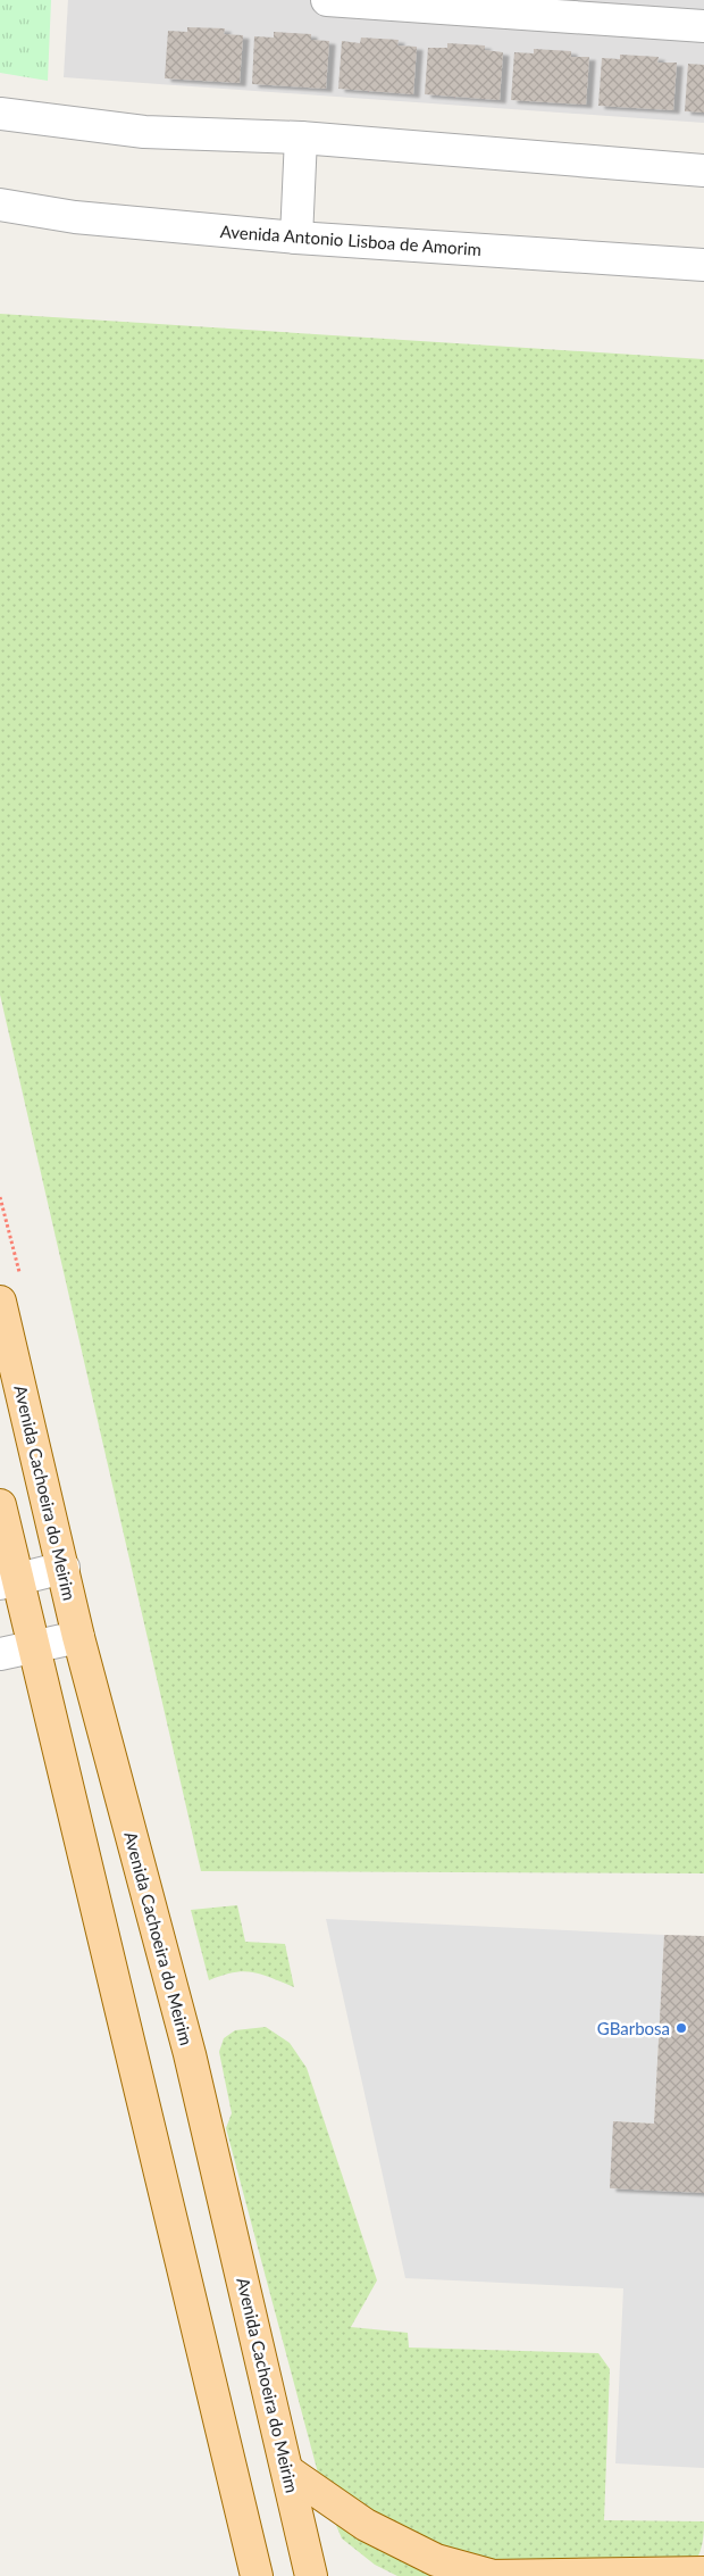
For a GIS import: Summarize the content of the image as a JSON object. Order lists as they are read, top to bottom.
{
  "streets": {
    "main road": ["Avenida Cachoeira do Meirim"],
    "street": ["Avenida Antonio Lisboa de Amorim"]
  },
  "places": ["GBarbosa"]
}
